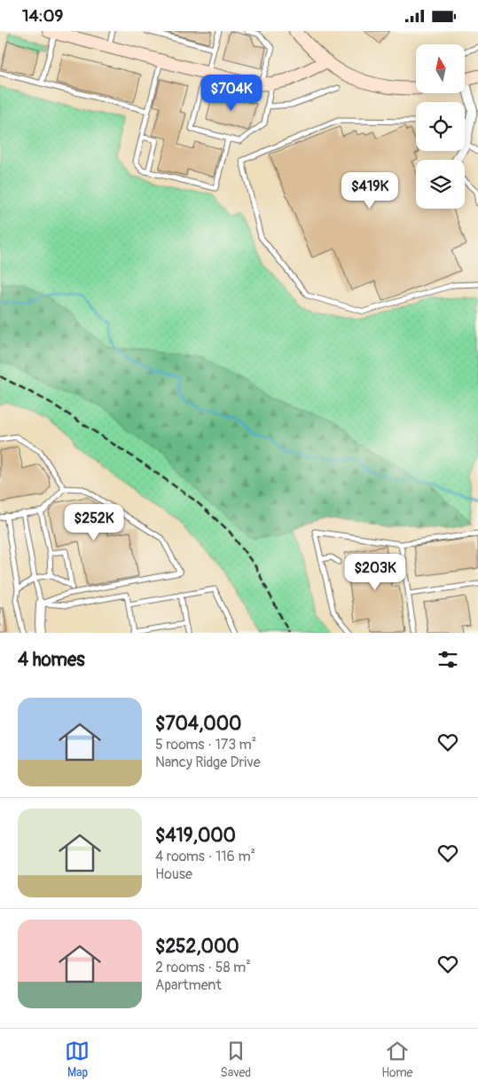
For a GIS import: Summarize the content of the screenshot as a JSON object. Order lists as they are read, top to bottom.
{
  "north": "top",
  "page": {
    "status": "14:09",
    "price": [
      "$704K",
      "$419K",
      "$252K",
      "$203K"
    ],
    "heading": "4 homes",
    "list": [
      {
        "name": "$704,000",
        "note": "5 rooms · 173 m² · Nancy Ridge Drive"
      },
      {
        "name": "$419,000",
        "note": "4 rooms · 116 m² · House"
      },
      {
        "name": "$252,000",
        "note": "2 rooms · 58 m² · Apartment"
      }
    ],
    "tabs": ["Map", "Saved", "Home"]
  }
}
